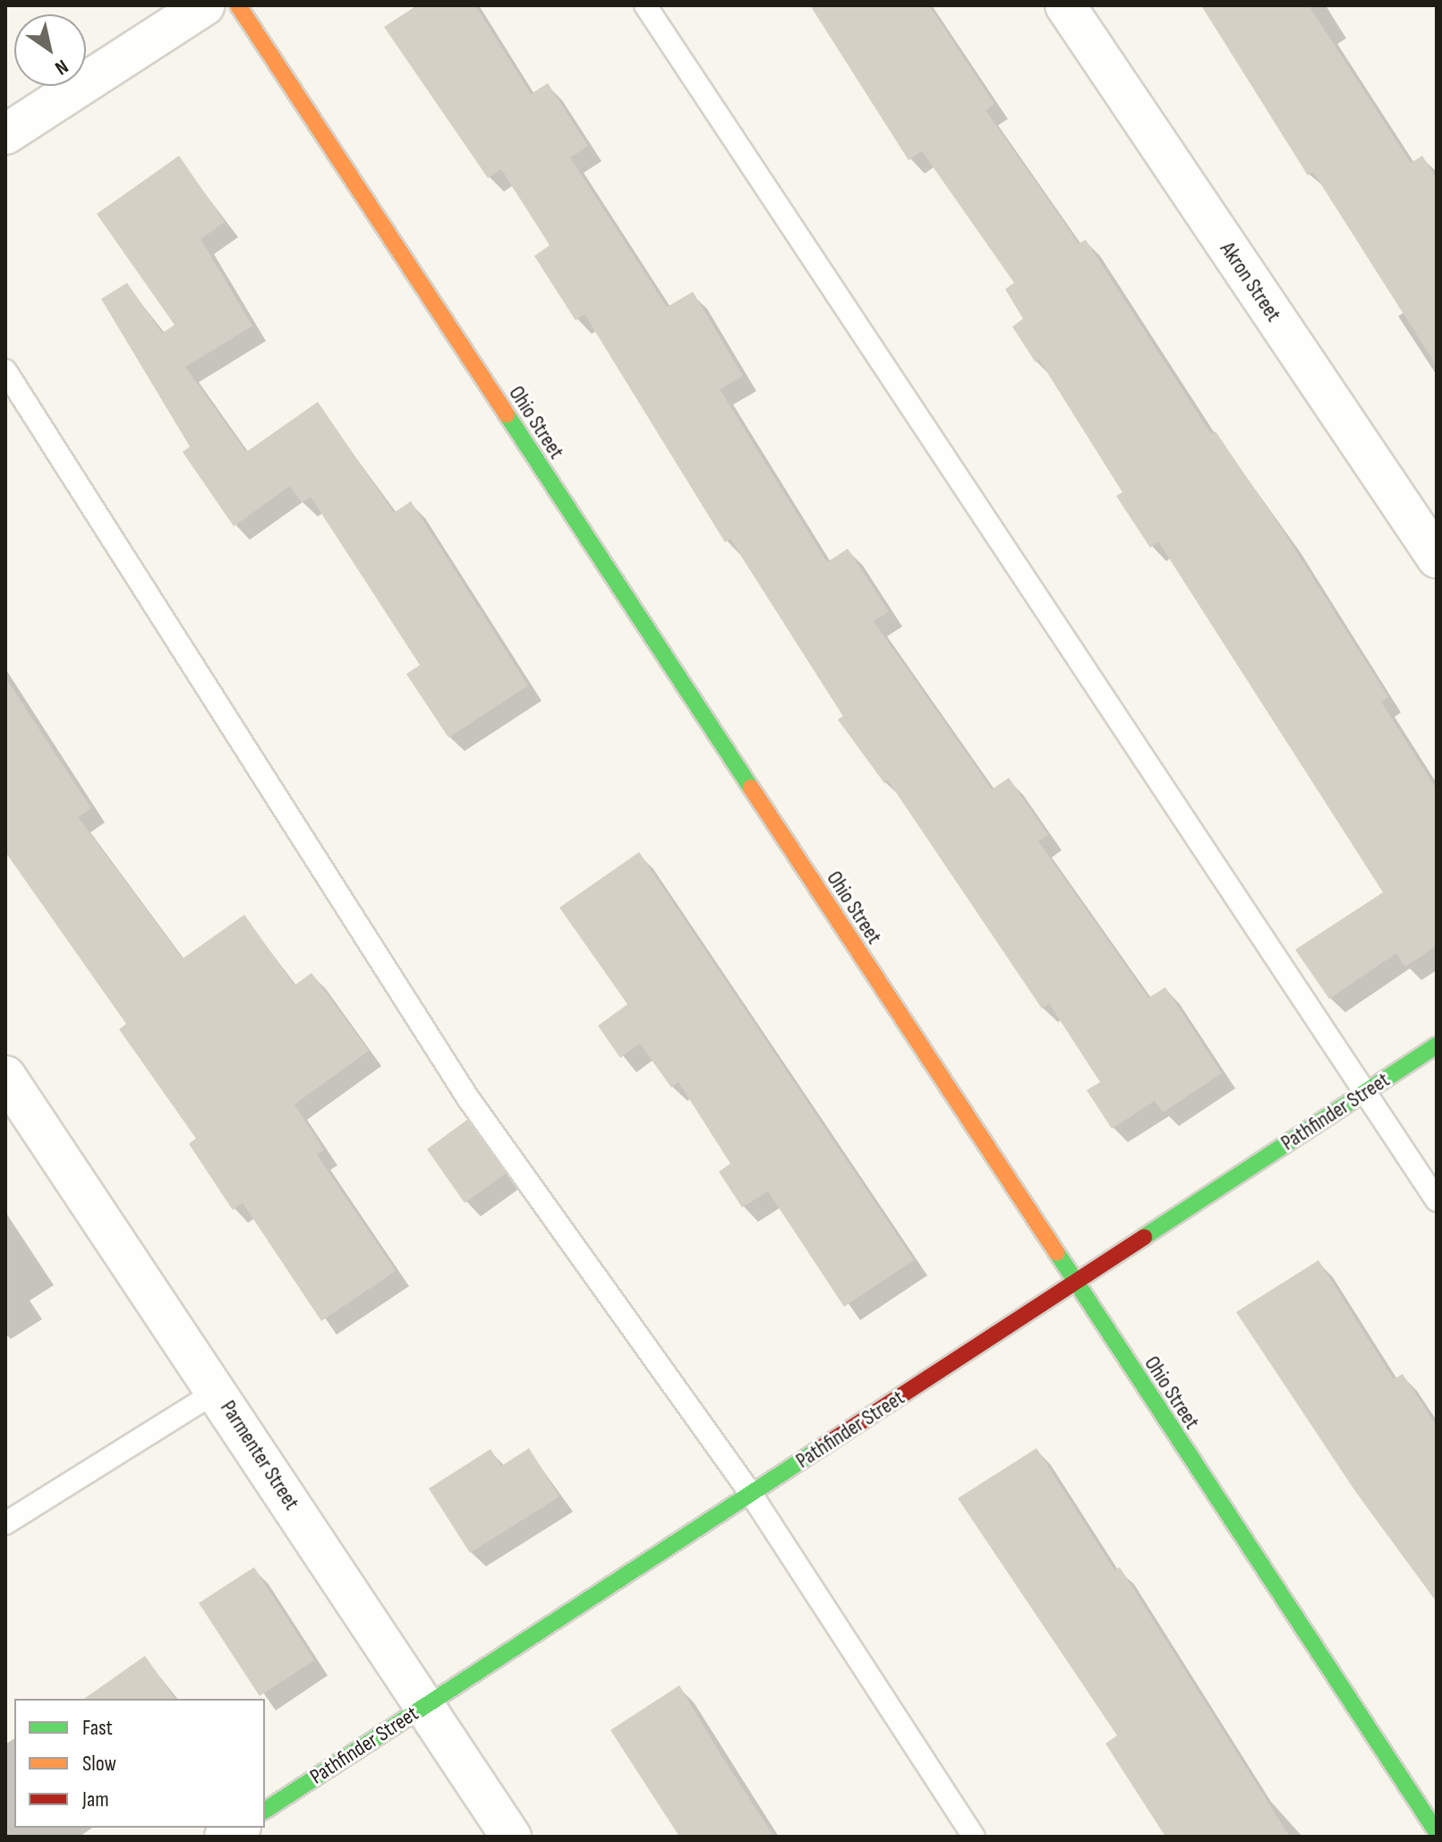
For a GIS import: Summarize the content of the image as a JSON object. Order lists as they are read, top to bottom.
{
  "streets": {
    "street": [
      "Akron Street",
      "Ohio Street",
      "Pathfinder Street",
      "Parmenter Street"
    ]
  },
  "crossings": [
    ["Ohio Street", "Pathfinder Street"],
    ["Pathfinder Street", "Parmenter Street"]
  ],
  "legend": ["Fast", "Slow", "Jam"],
  "north": "bottom right"
}
